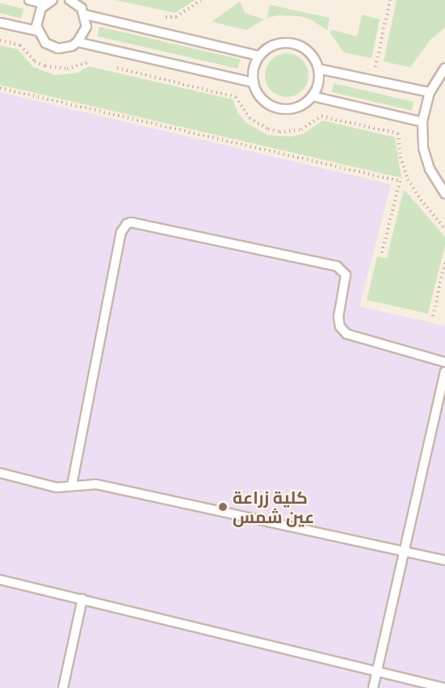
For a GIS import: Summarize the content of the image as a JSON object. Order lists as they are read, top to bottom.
{
  "places": ["كلية زراعة عين شمس"]
}
